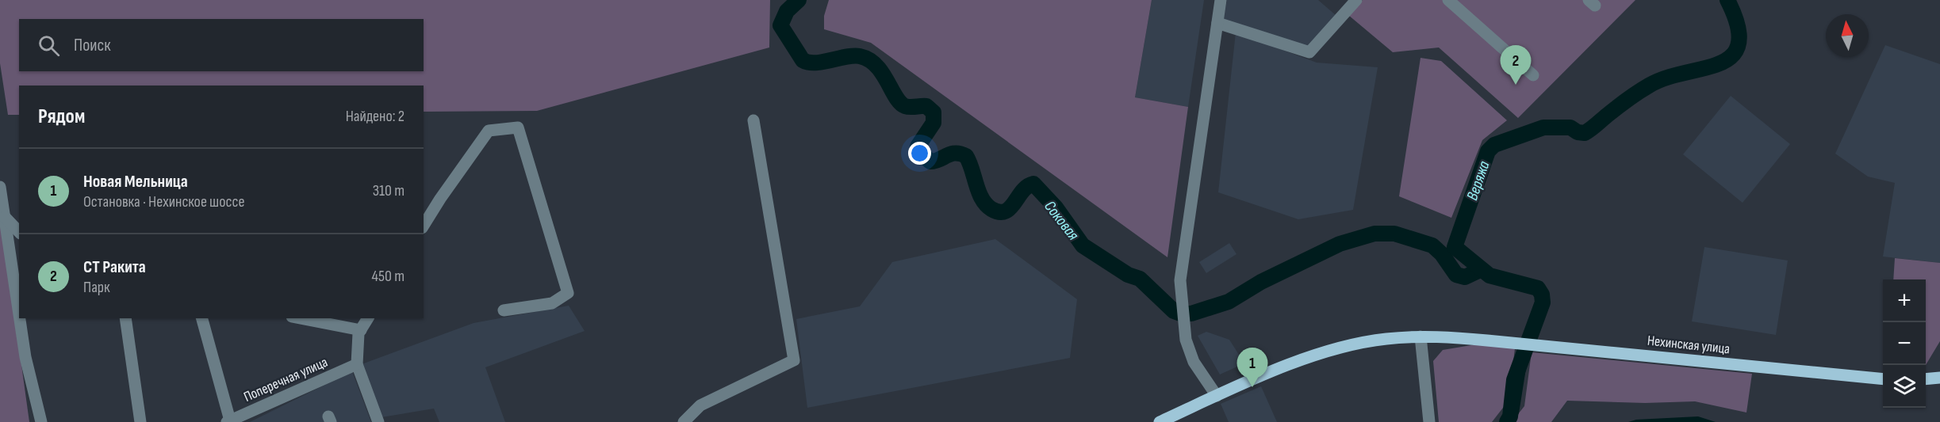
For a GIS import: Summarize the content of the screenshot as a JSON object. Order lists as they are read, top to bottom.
{
  "streets": {
    "main road": ["Нехинская улица"],
    "street": ["Поперечная улица"]
  },
  "water": ["Веряжа", "Соковая"],
  "north": "top",
  "page": {
    "search": "Поиск",
    "pins": ["2", "1"],
    "heading": ["Рядом", "Найдено: 2"],
    "list": [
      {
        "mark": "1",
        "name": "Новая Мельница",
        "note": "Остановка · Нехинское шоссе",
        "value": "310 m"
      },
      {
        "mark": "2",
        "name": "СТ Ракита",
        "note": "Парк",
        "value": "450 m"
      }
    ],
    "map_buttons": ["+", "−"]
  }
}
